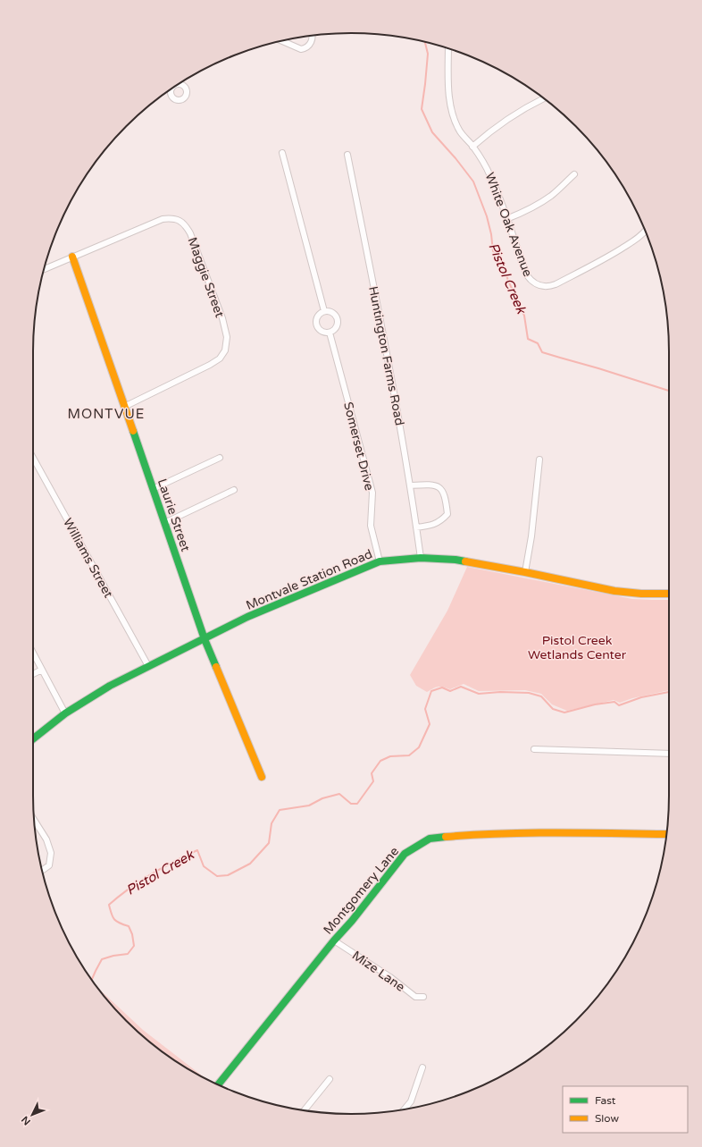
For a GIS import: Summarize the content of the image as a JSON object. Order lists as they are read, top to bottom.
{
  "streets": {
    "street": [
      "White Oak Avenue",
      "Maggie Street",
      "Huntington Farms Road",
      "Somerset Drive",
      "Laurie Street",
      "Williams Street",
      "Montvale Station Road",
      "Montgomery Lane",
      "Mize Lane"
    ]
  },
  "crossings": [
    ["Maggie Street", "Laurie Street"],
    ["Huntington Farms Road", "Montvale Station Road"],
    ["Somerset Drive", "Montvale Station Road"],
    ["Laurie Street", "Montvale Station Road"],
    ["Williams Street", "Montvale Station Road"],
    ["Montgomery Lane", "Mize Lane"]
  ],
  "districts": ["MONTVUE"],
  "water": ["Pistol Creek"],
  "parks": ["Pistol Creek Wetlands Center"],
  "legend": ["Fast", "Slow"],
  "north": "bottom left"
}
